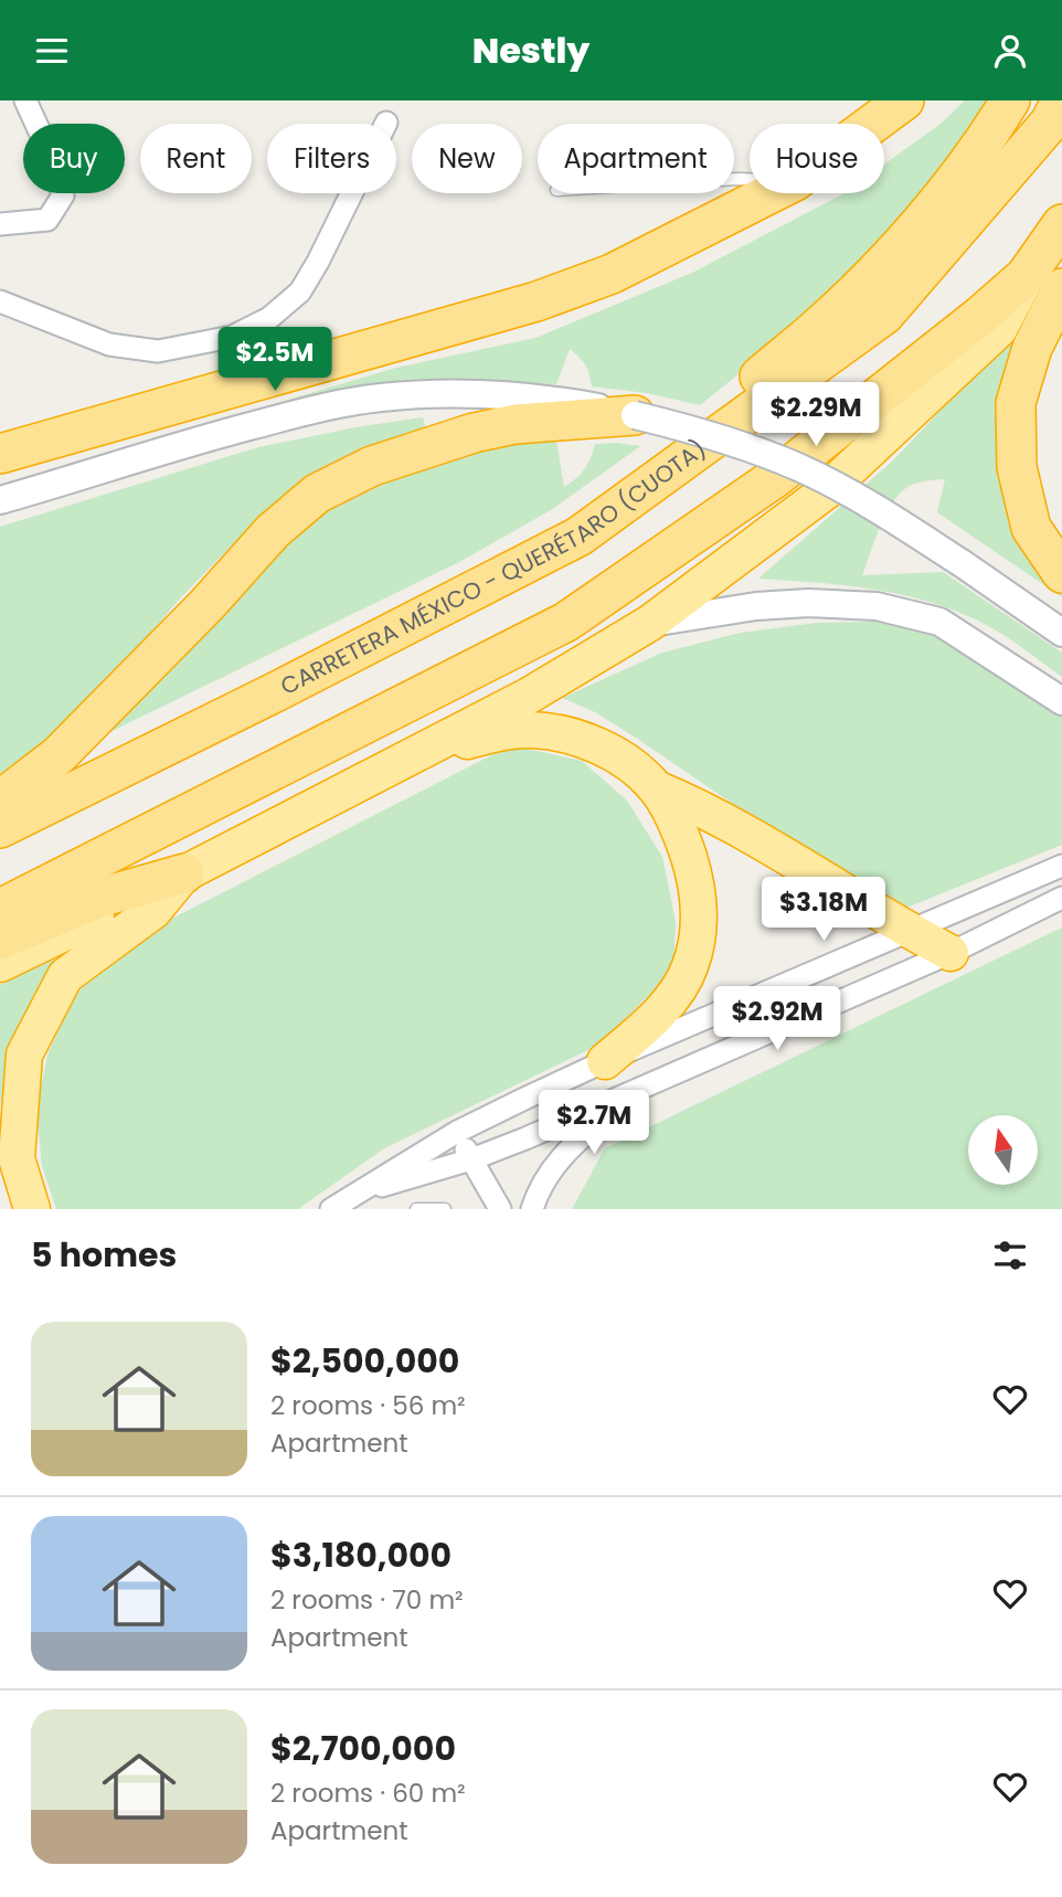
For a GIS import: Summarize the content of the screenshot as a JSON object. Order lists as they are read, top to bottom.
{
  "streets": {
    "highway": ["CARRETERA MÉXICO - QUERÉTARO (CUOTA)"]
  },
  "north": "top",
  "page": {
    "header": "Nestly",
    "chip": [
      "Buy",
      "Rent",
      "Filters",
      "New",
      "Apartment",
      "House"
    ],
    "price": [
      "$2.5M",
      "$2.29M",
      "$3.18M",
      "$2.92M",
      "$2.7M"
    ],
    "heading": "5 homes",
    "list": [
      {
        "name": "$2,500,000",
        "note": "2 rooms · 56 m² · Apartment"
      },
      {
        "name": "$3,180,000",
        "note": "2 rooms · 70 m² · Apartment"
      },
      {
        "name": "$2,700,000",
        "note": "2 rooms · 60 m² · Apartment"
      }
    ]
  }
}
